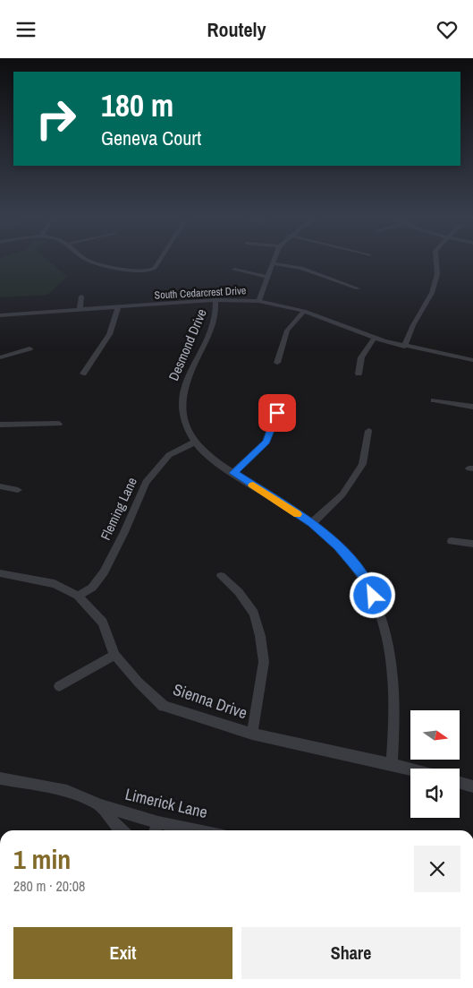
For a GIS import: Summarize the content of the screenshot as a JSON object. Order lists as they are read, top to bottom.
{
  "streets": {
    "street": [
      "South Cedarcrest Drive",
      "Desmond Drive",
      "Fleming Lane",
      "Sienna Drive",
      "Limerick Lane"
    ]
  },
  "crossings": [
    ["South Cedarcrest Drive", "Desmond Drive"],
    ["Desmond Drive", "Fleming Lane"],
    ["Desmond Drive", "Sienna Drive"],
    ["Fleming Lane", "Sienna Drive"]
  ],
  "north": "right",
  "page": {
    "header": "Routely",
    "turn": ["180 m", "Geneva Court"],
    "heading": ["1 min", "280 m · 20:08"],
    "buttons": ["Exit", "Share"]
  }
}
